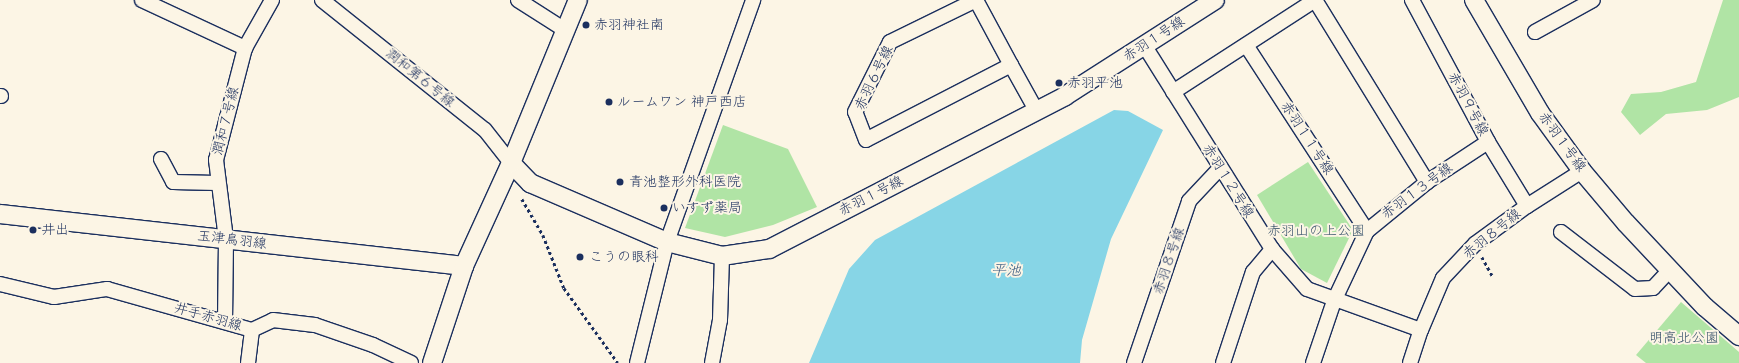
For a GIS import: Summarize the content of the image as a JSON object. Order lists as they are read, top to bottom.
{
  "streets": {
    "street": [
      "赤羽１号線",
      "潤和第６号線",
      "赤羽６号線",
      "赤羽９号線",
      "潤和７号線",
      "赤羽１１号線",
      "赤羽１２号線",
      "赤羽１３号線",
      "赤羽８号線",
      "玉津鳥羽線",
      "井手赤羽線"
    ]
  },
  "crossings": [
    ["赤羽１号線", "潤和第６号線"],
    ["赤羽１号線", "赤羽６号線"],
    ["赤羽１号線", "赤羽１２号線"],
    ["赤羽１号線", "赤羽８号線"],
    ["赤羽９号線", "赤羽１３号線"],
    ["赤羽９号線", "赤羽８号線"],
    ["潤和７号線", "玉津鳥羽線"],
    ["潤和７号線", "井手赤羽線"],
    ["赤羽１１号線", "赤羽１３号線"],
    ["赤羽１２号線", "赤羽１３号線"],
    ["赤羽１２号線", "赤羽８号線"]
  ],
  "water": ["平池"],
  "parks": ["赤羽山の上公園", "明高北公園"],
  "places": [
    "赤羽神社南",
    "赤羽平池",
    "ルームワン 神戸西店",
    "青池整形外科医院",
    "いすず薬局",
    "井出",
    "こうの眼科"
  ]
}
